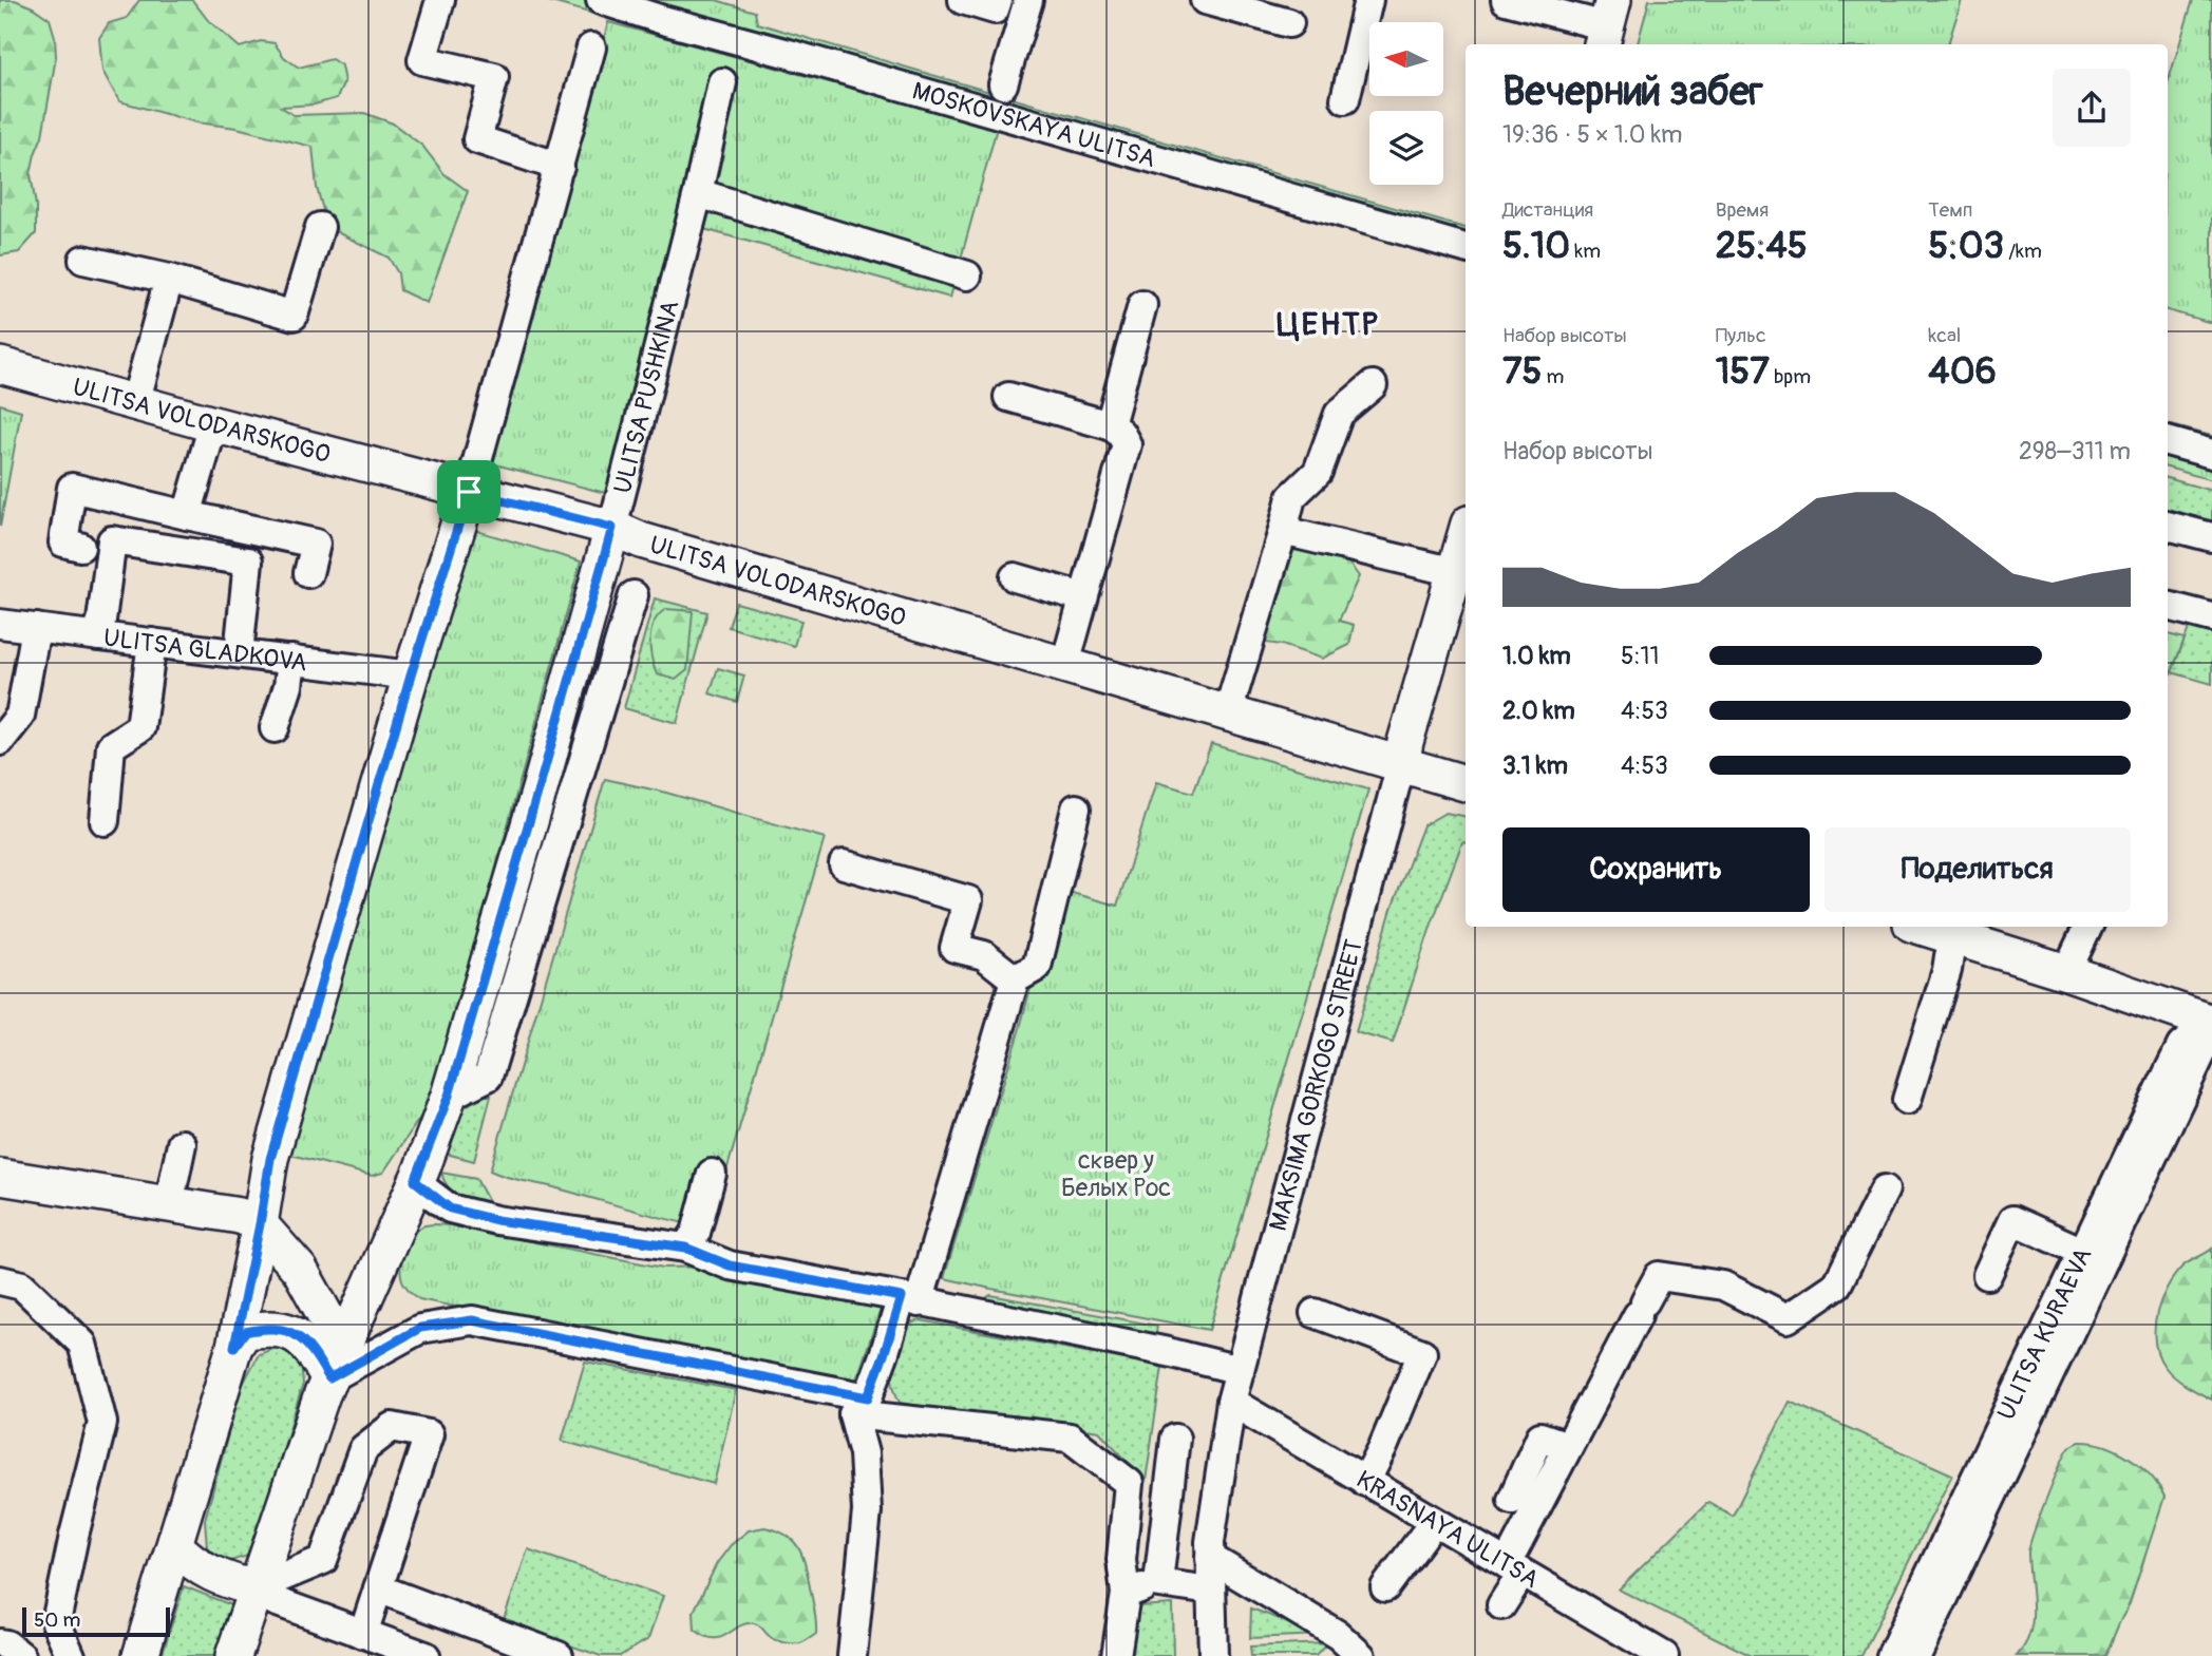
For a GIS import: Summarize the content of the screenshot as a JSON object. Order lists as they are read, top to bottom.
{
  "streets": {
    "main road": ["ULITSA PUSHKINA", "ULITSA VOLODARSKOGO", "MAKSIMA GORKOGO STREET"],
    "street": [
      "MOSKOVSKAYA ULITSA",
      "ULITSA GLADKOVA",
      "ULITSA KURAEVA",
      "KRASNAYA ULITSA"
    ]
  },
  "crossings": [
    ["ULITSA PUSHKINA", "ULITSA VOLODARSKOGO"],
    ["ULITSA VOLODARSKOGO", "MAKSIMA GORKOGO STREET"],
    ["MAKSIMA GORKOGO STREET", "KRASNAYA ULITSA"]
  ],
  "districts": ["ЦЕНТР"],
  "parks": ["сквер у Белых Рос"],
  "scale_bar": "50 m",
  "north": "left",
  "page": {
    "heading": ["Вечерний забег", "19:36 · 5 × 1.0 km"],
    "stats": [
      ["Дистанция", "5.10 km"],
      ["Время", "25:45"],
      ["Темп", "5:03 /km"],
      ["Набор высоты", "75 m"],
      ["Пульс", "157 bpm"],
      ["kcal", "406"]
    ],
    "chart": ["Набор высоты", "298–311 m"],
    "list": [
      {
        "name": "1.0 km",
        "note": "5:11"
      },
      {
        "name": "2.0 km",
        "note": "4:53"
      },
      {
        "name": "3.1 km",
        "note": "4:53"
      }
    ],
    "buttons": ["Сохранить", "Поделиться"],
    "scale": "50 m"
  }
}
